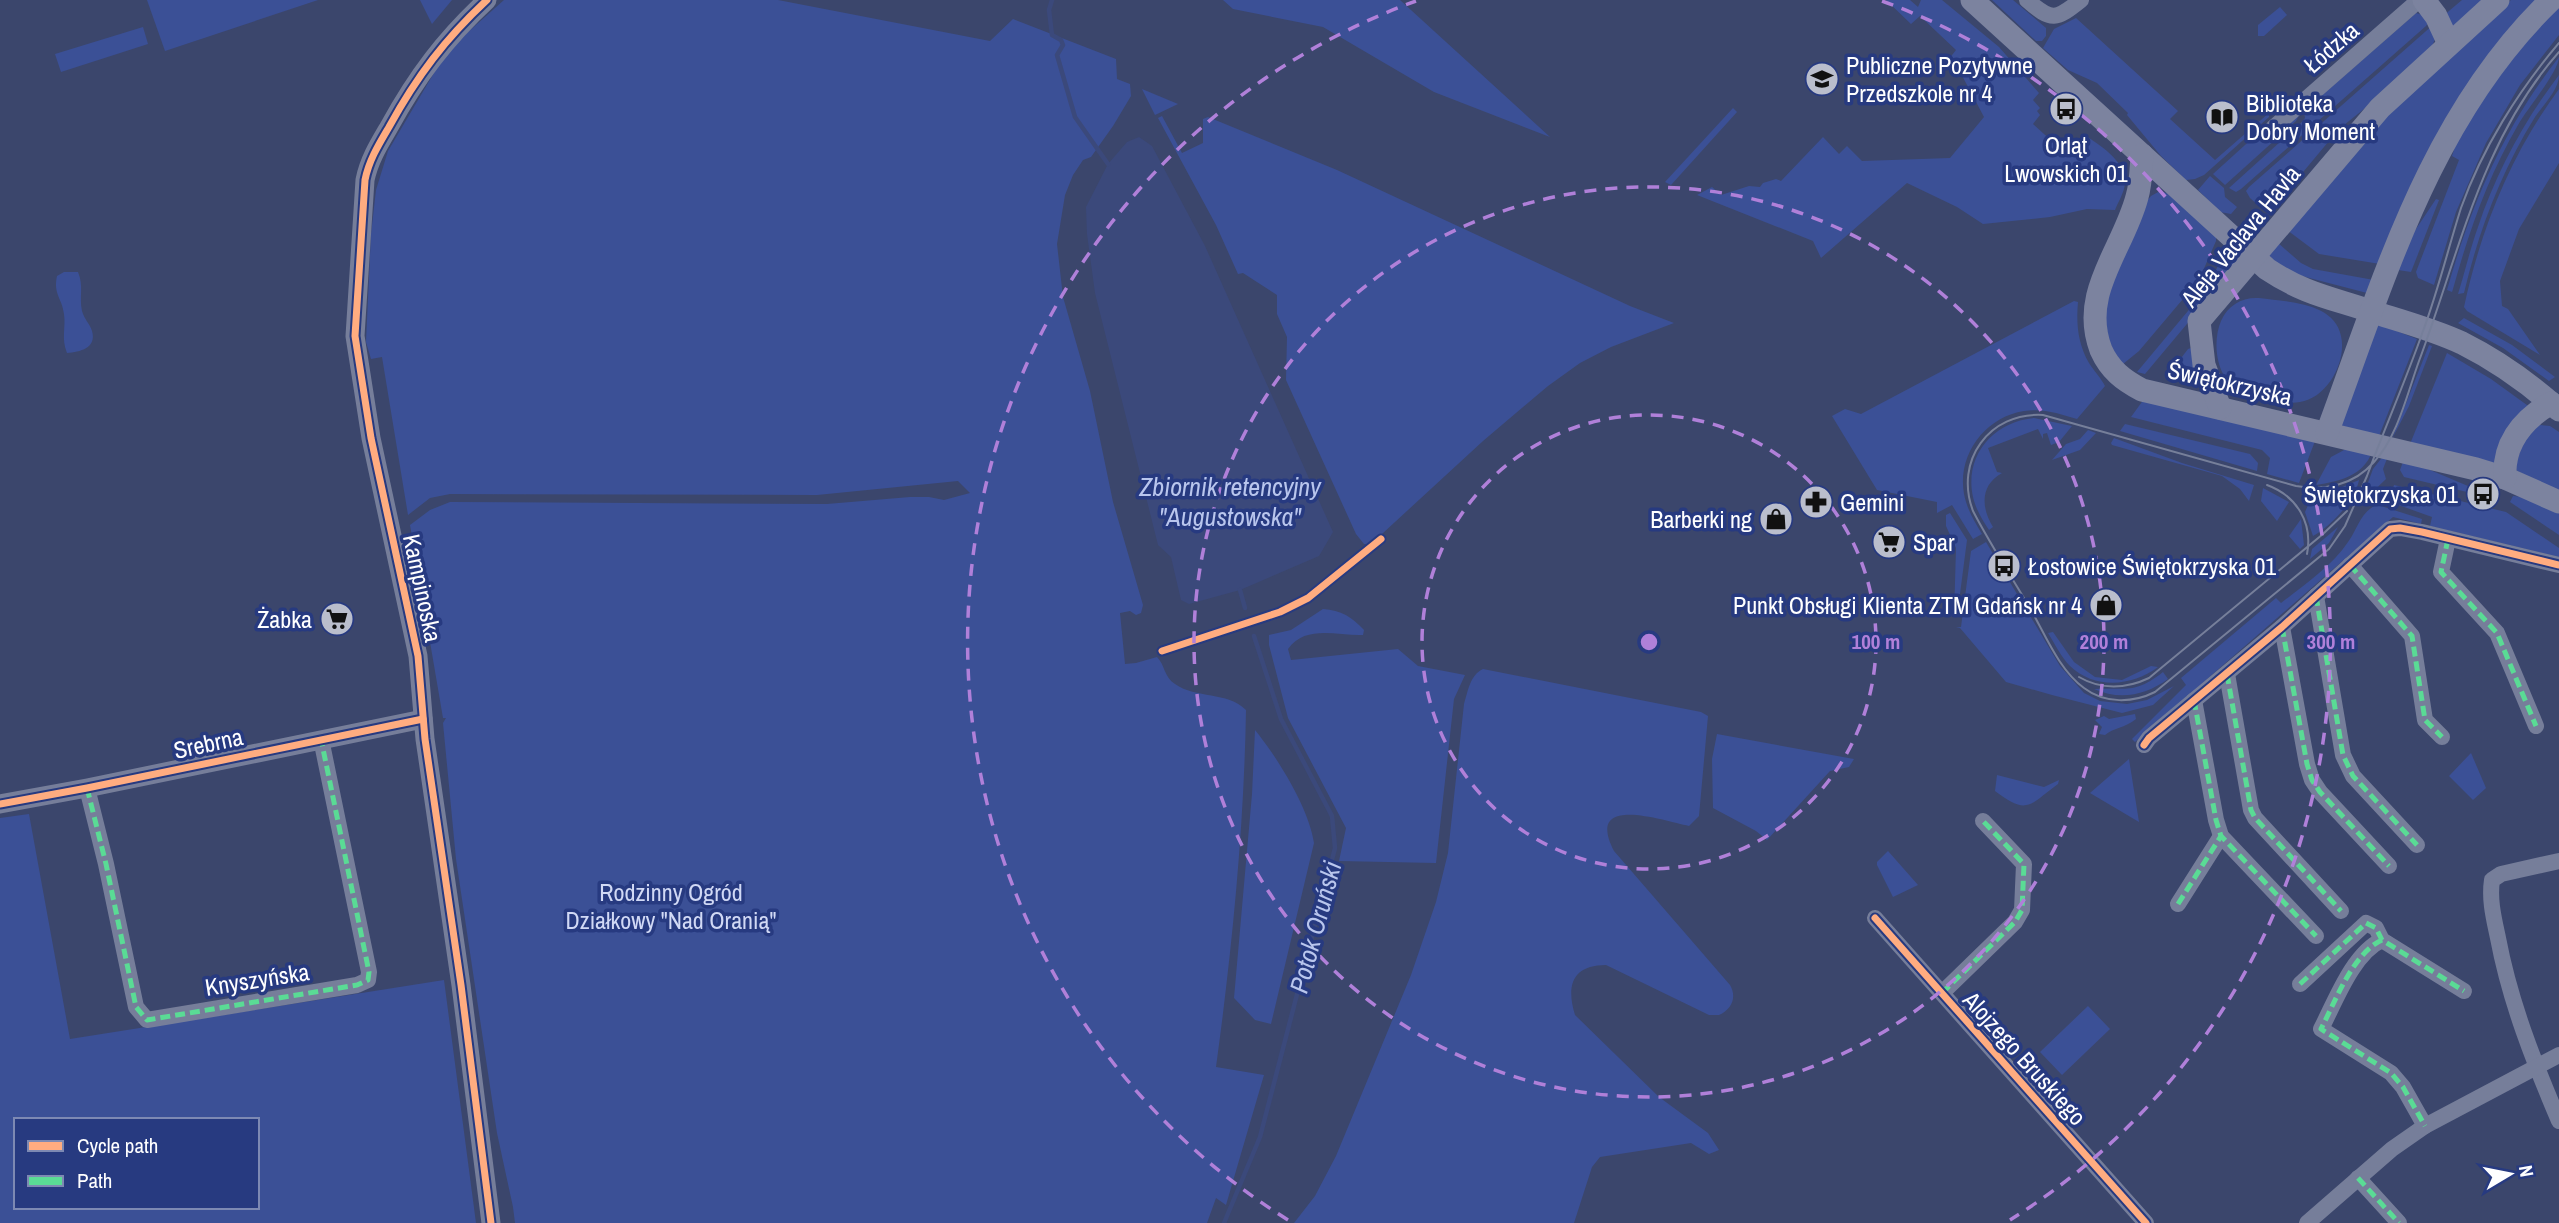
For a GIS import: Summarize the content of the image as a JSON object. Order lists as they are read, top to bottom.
{
  "streets": {
    "main road": ["Aleja Vaclava Havla", "Świętokrzyska"],
    "street": [
      "Łódzka",
      "Kampinoska",
      "Srebrna",
      "Knyszyńska",
      "Alojzego Bruskiego"
    ]
  },
  "crossings": [
    ["Aleja Vaclava Havla", "Świętokrzyska"],
    ["Kampinoska", "Srebrna"],
    ["Srebrna", "Knyszyńska"]
  ],
  "water": ["Zbiornik retencyjny \"Augustowska\"", "Potok Oruński"],
  "parks": ["Rodzinny Ogród Działkowy \"Nad Oranią\""],
  "places": {
    "school or university": ["Publiczne Pozytywne Przedszkole nr 4"],
    "bus stop": ["Orląt Lwowskich 01", "Świętokrzyska 01", "Łostowice Świętokrzyska 01"],
    "library": ["Biblioteka Dobry Moment"],
    "pharmacy": ["Gemini"],
    "shop": ["Barberki ng", "Punkt Obsługi Klienta ZTM Gdańsk nr 4"],
    "supermarket": ["Spar", "Żabka"]
  },
  "legend": ["Cycle path", "Path"],
  "north": "right",
  "rings": ["100 m", "200 m", "300 m"]
}
